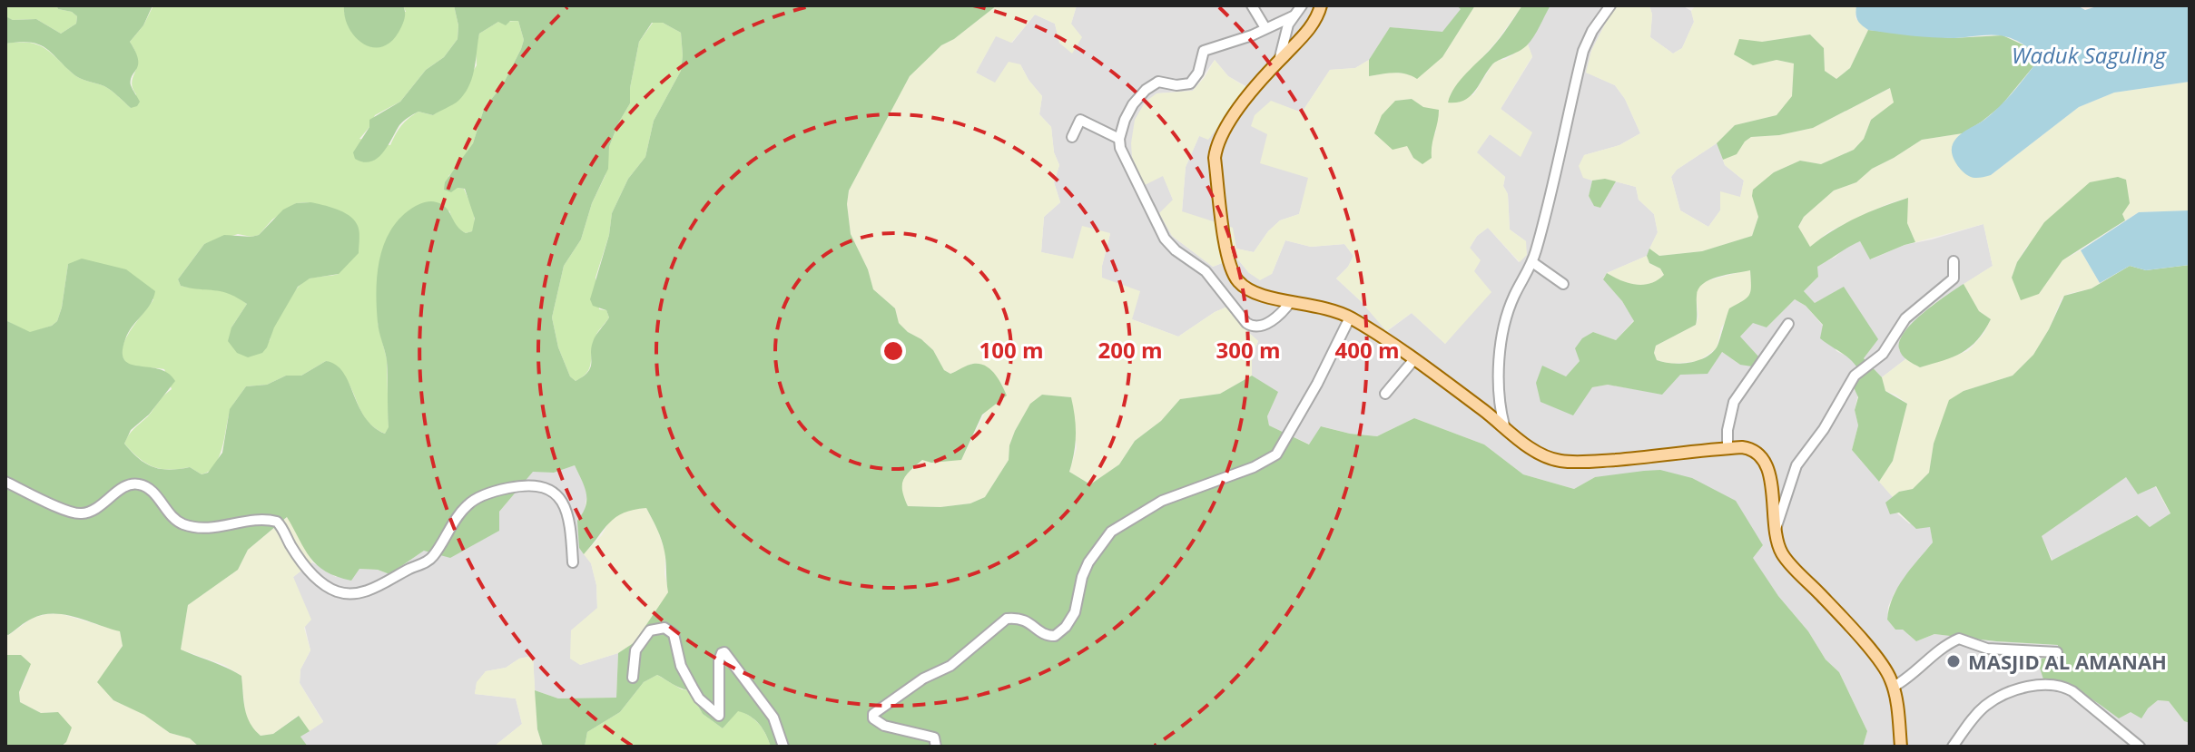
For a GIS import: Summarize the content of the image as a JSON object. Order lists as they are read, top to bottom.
{
  "water": ["Waduk Saguling"],
  "places": ["MASJID AL AMANAH"],
  "rings": [
    "100 m",
    "200 m",
    "300 m",
    "400 m"
  ]
}
